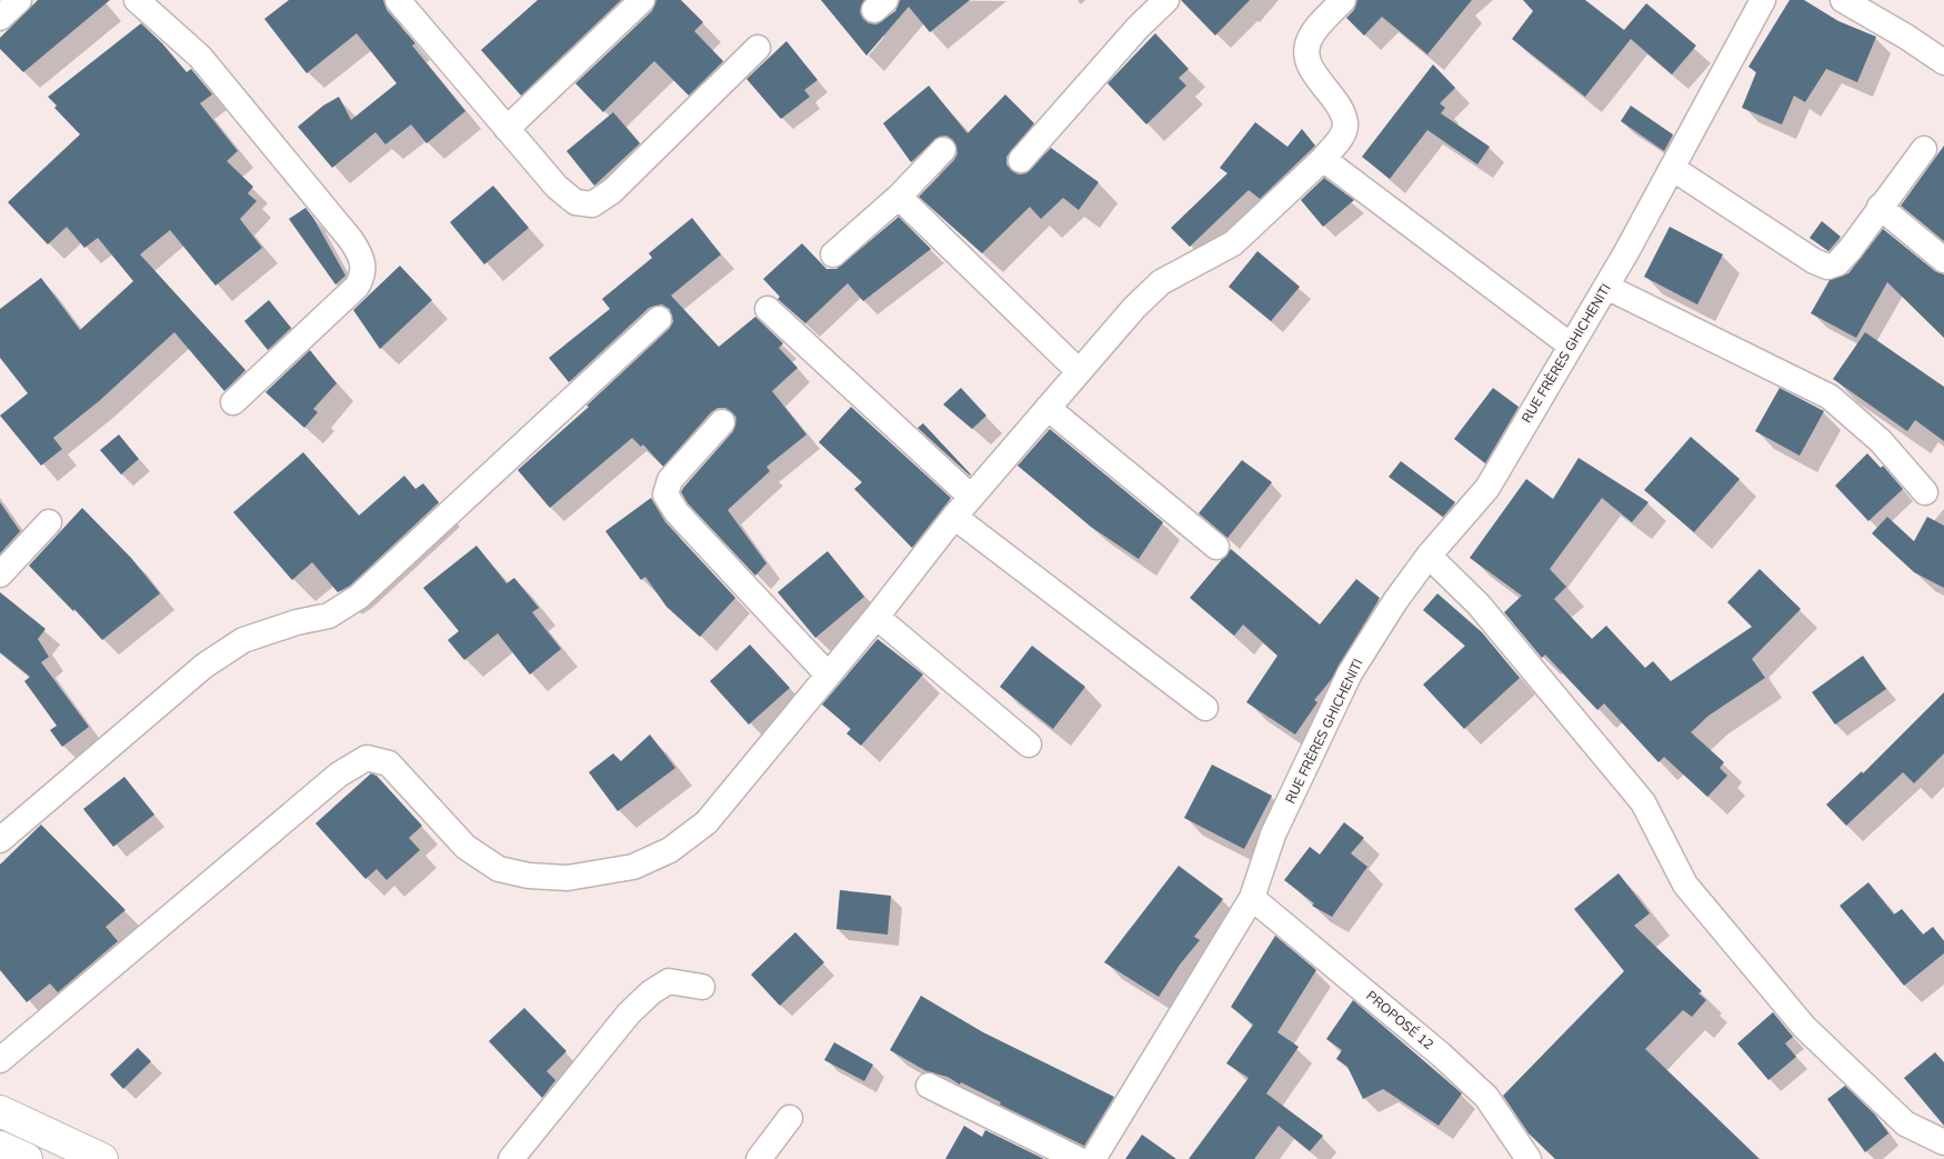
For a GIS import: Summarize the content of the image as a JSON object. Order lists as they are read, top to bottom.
{
  "streets": {
    "street": ["RUE FRÈRES GHICHENITI", "PROPOSÉ 12"]
  },
  "crossings": [
    ["RUE FRÈRES GHICHENITI", "PROPOSÉ 12"]
  ]
}
